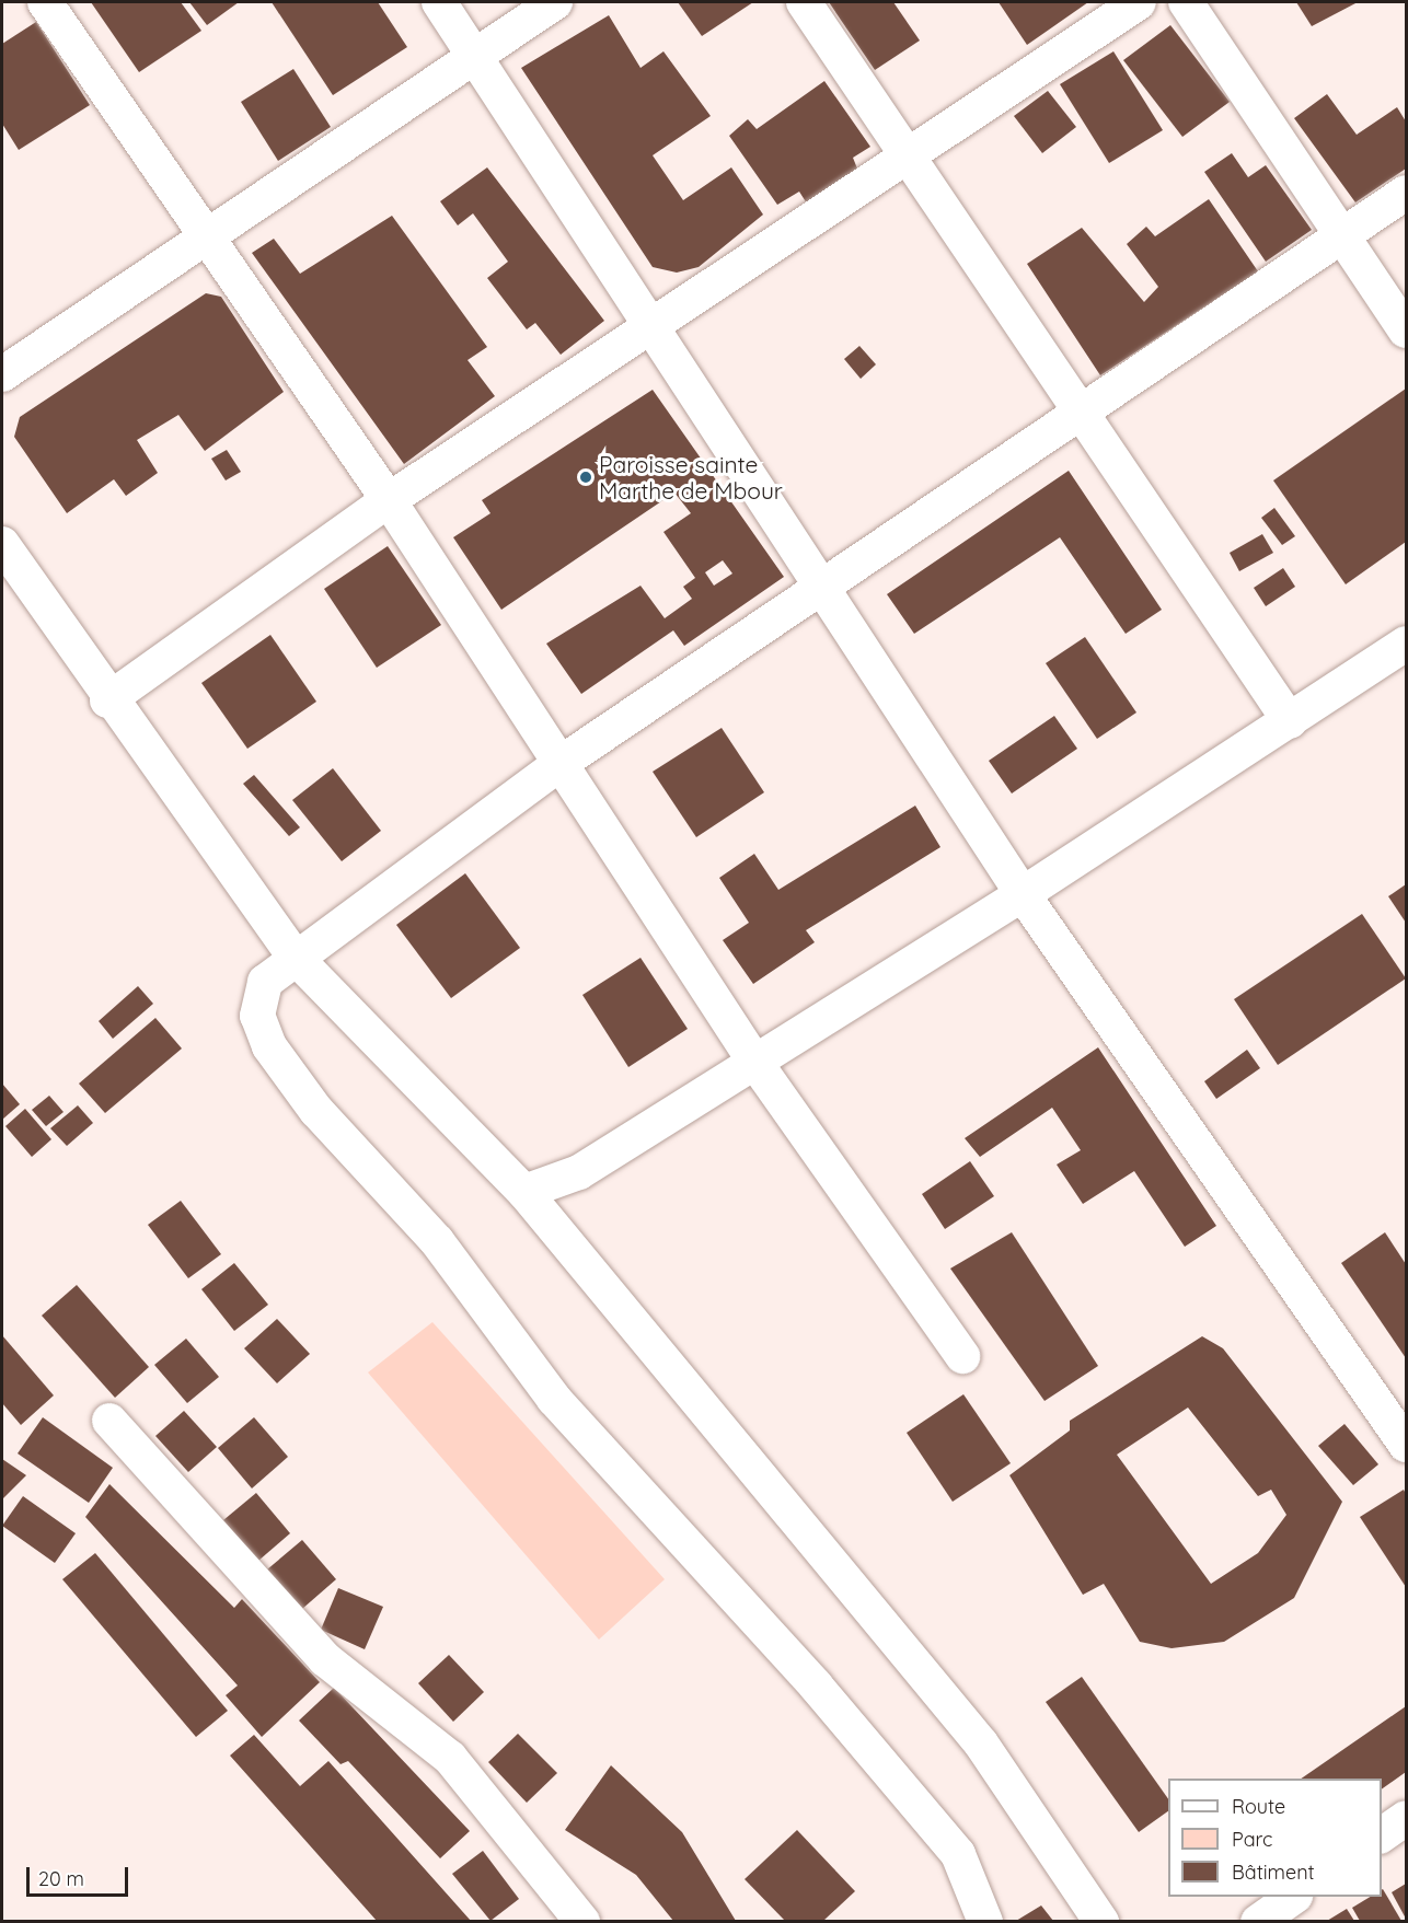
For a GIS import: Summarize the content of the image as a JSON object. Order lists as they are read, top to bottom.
{
  "places": ["Paroisse sainte Marthe de Mbour"],
  "legend": ["Route", "Parc", "Bâtiment"],
  "scale_bar": "20 m"
}
